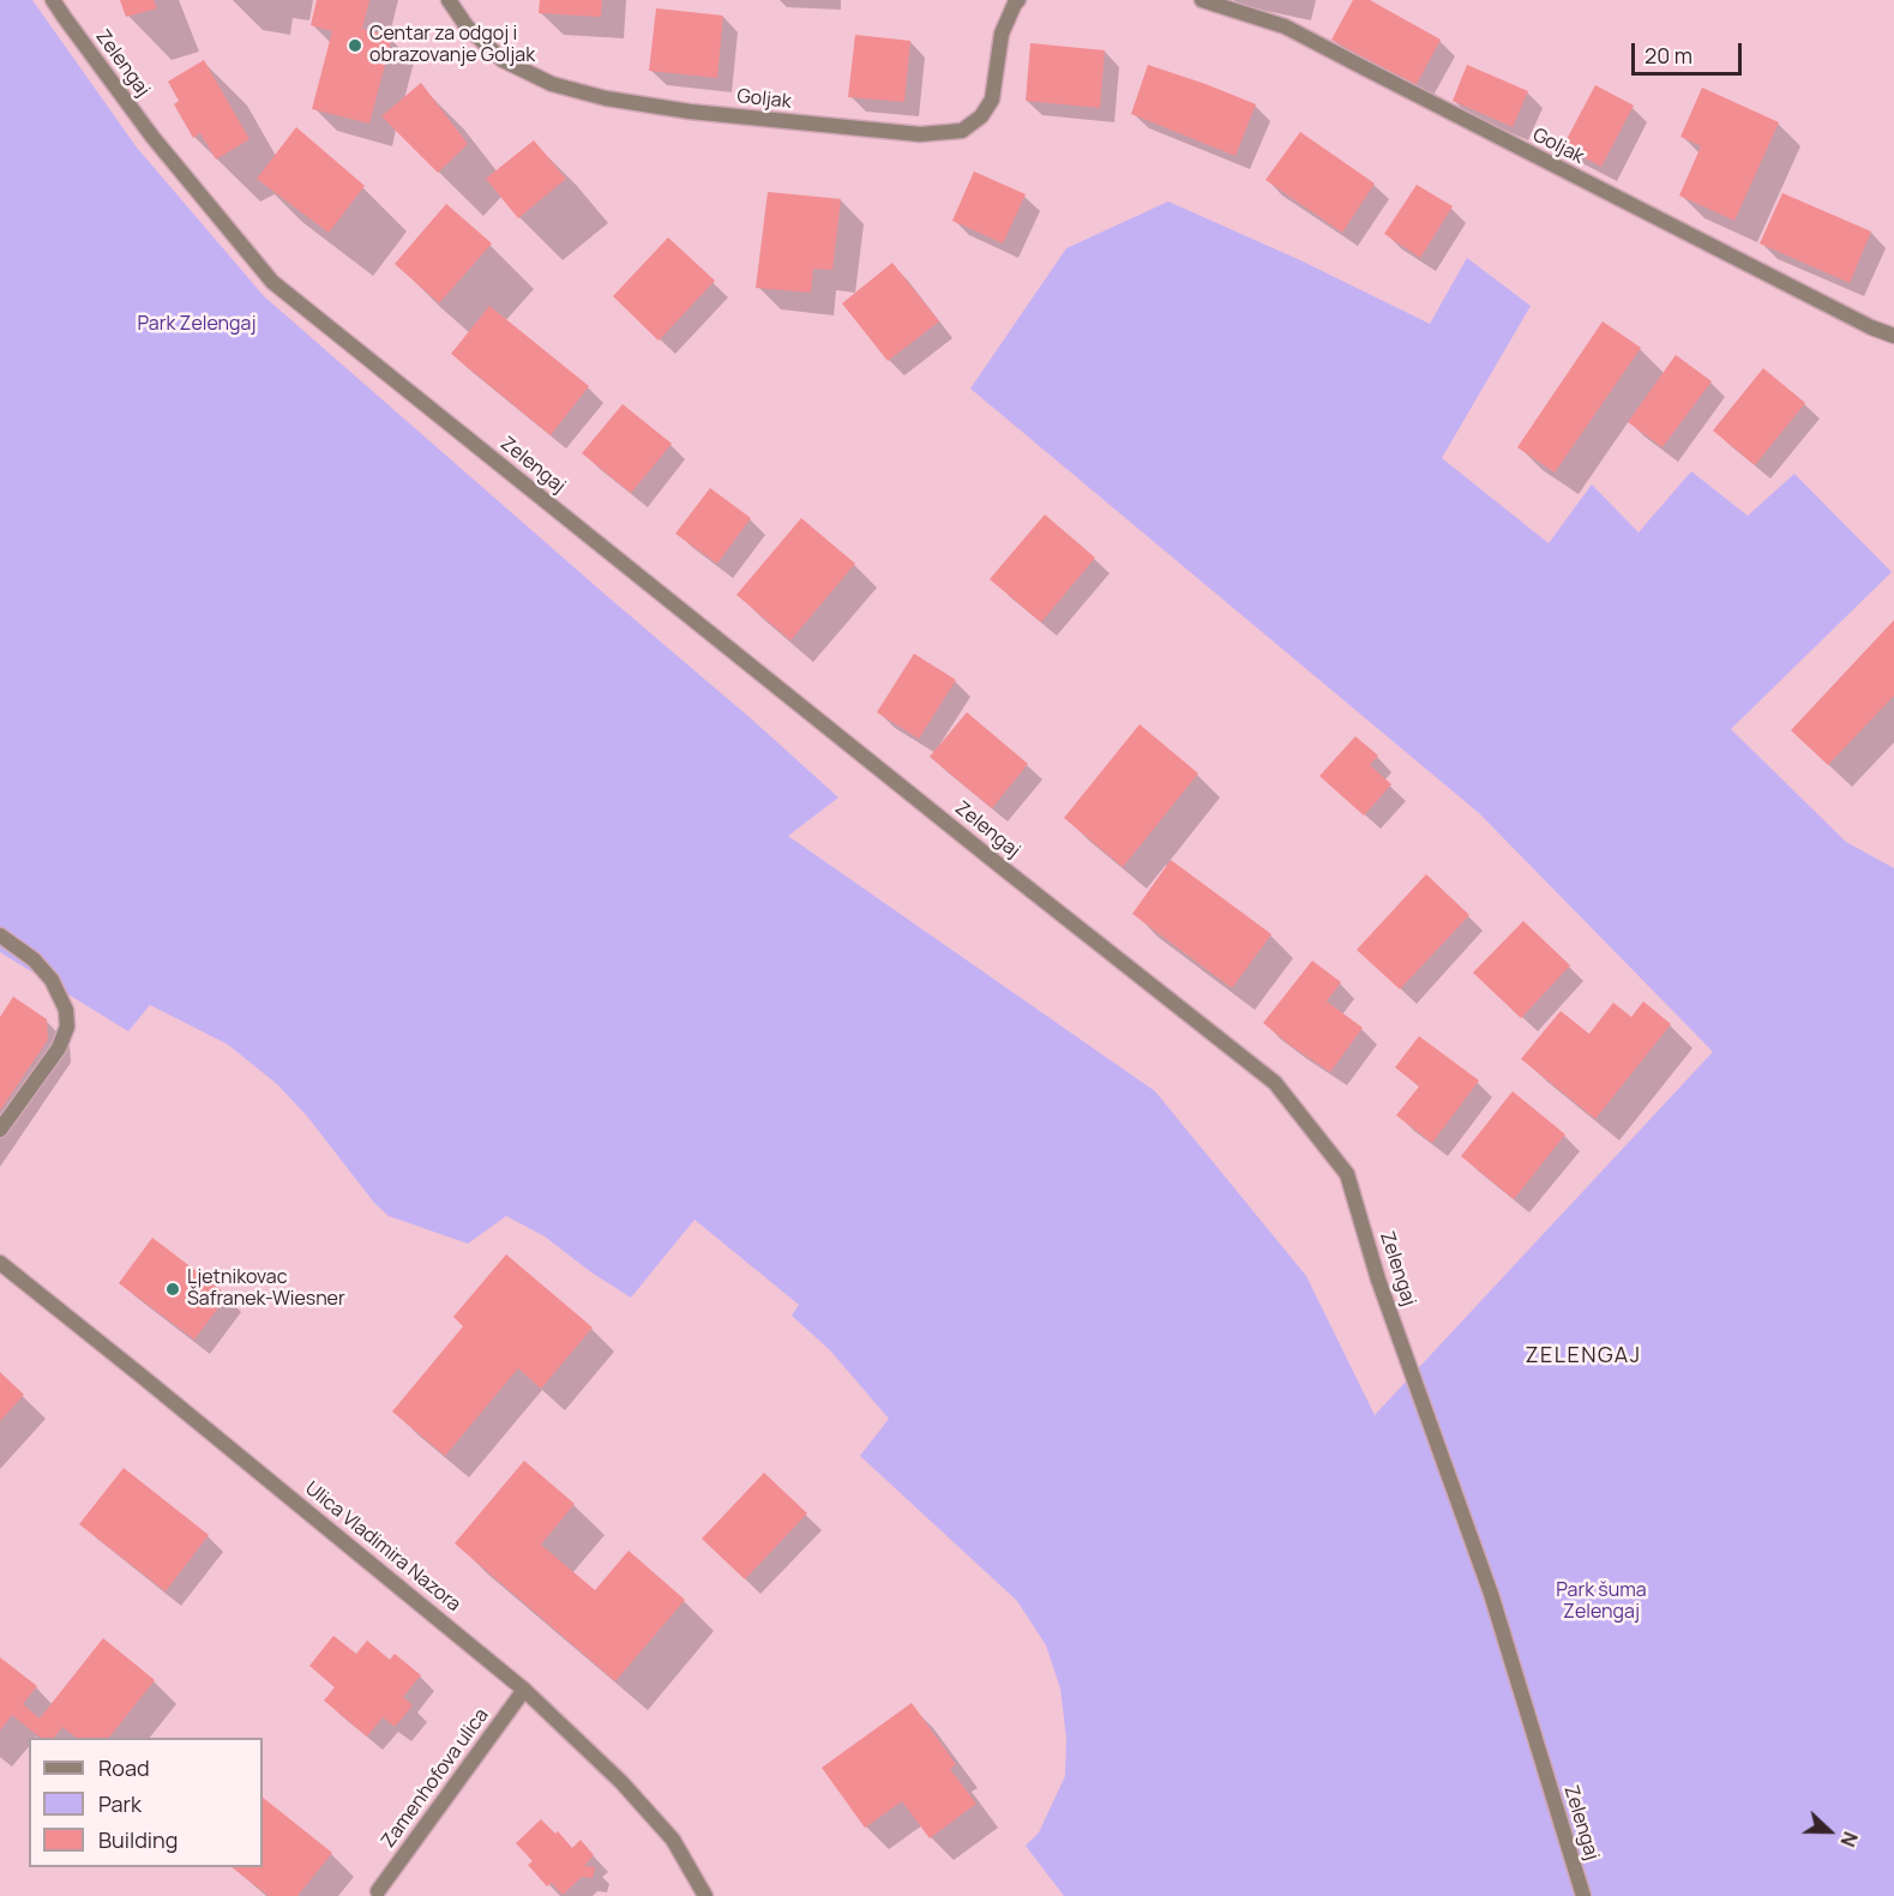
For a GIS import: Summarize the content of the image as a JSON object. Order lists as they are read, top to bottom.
{
  "streets": {
    "street": [
      "Zelengaj",
      "Goljak",
      "Ulica Vladimira Nazora",
      "Zamenhofova ulica"
    ]
  },
  "crossings": [
    ["Ulica Vladimira Nazora", "Zamenhofova ulica"]
  ],
  "districts": ["ZELENGAJ"],
  "parks": ["Park Zelengaj", "Park šuma Zelengaj"],
  "places": ["Centar za odgoj i obrazovanje Goljak", "Ljetnikovac Šafranek-Wiesner"],
  "legend": ["Road", "Park", "Building"],
  "scale_bar": "20 m",
  "north": "right"
}
